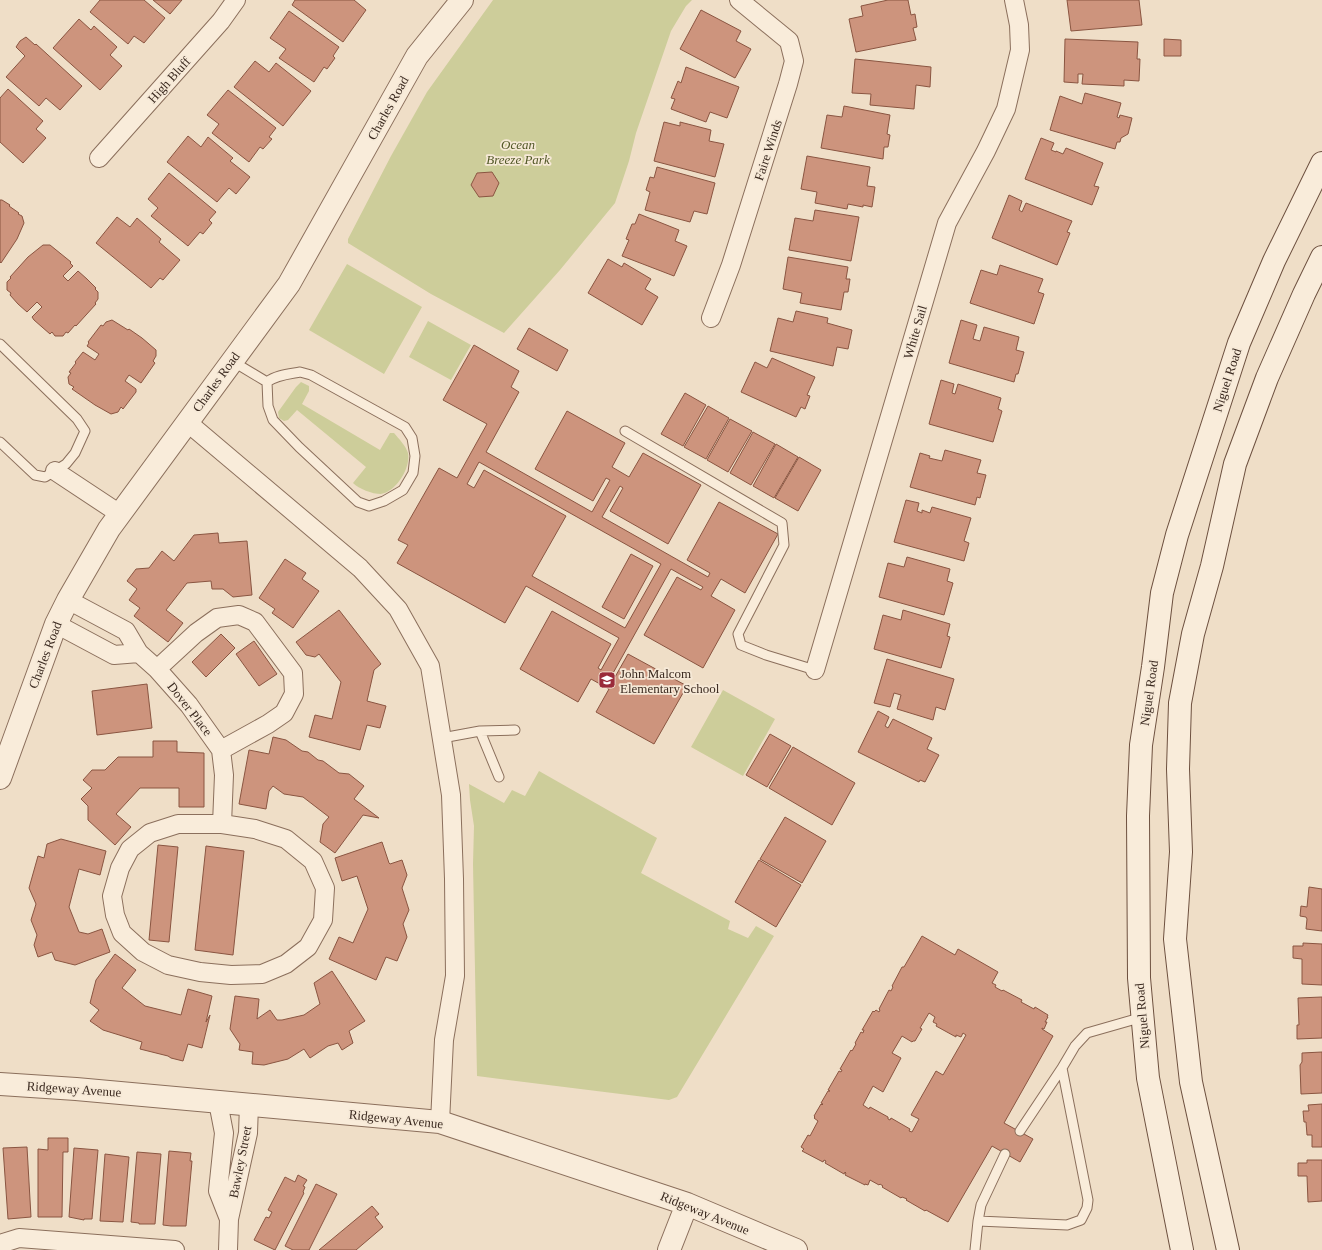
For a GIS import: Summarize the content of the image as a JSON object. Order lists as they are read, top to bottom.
{
  "streets": {
    "main road": ["Charles Road", "Niguel Road", "Ridgeway Avenue"],
    "street": [
      "High Bluff",
      "Faire Winds",
      "White Sail",
      "Dover Place",
      "Bawley Street"
    ]
  },
  "crossings": [
    ["Ridgeway Avenue", "Bawley Street"]
  ],
  "parks": ["Ocean Breeze Park"],
  "places": {
    "school or university": ["John Malcom Elementary School"]
  }
}
